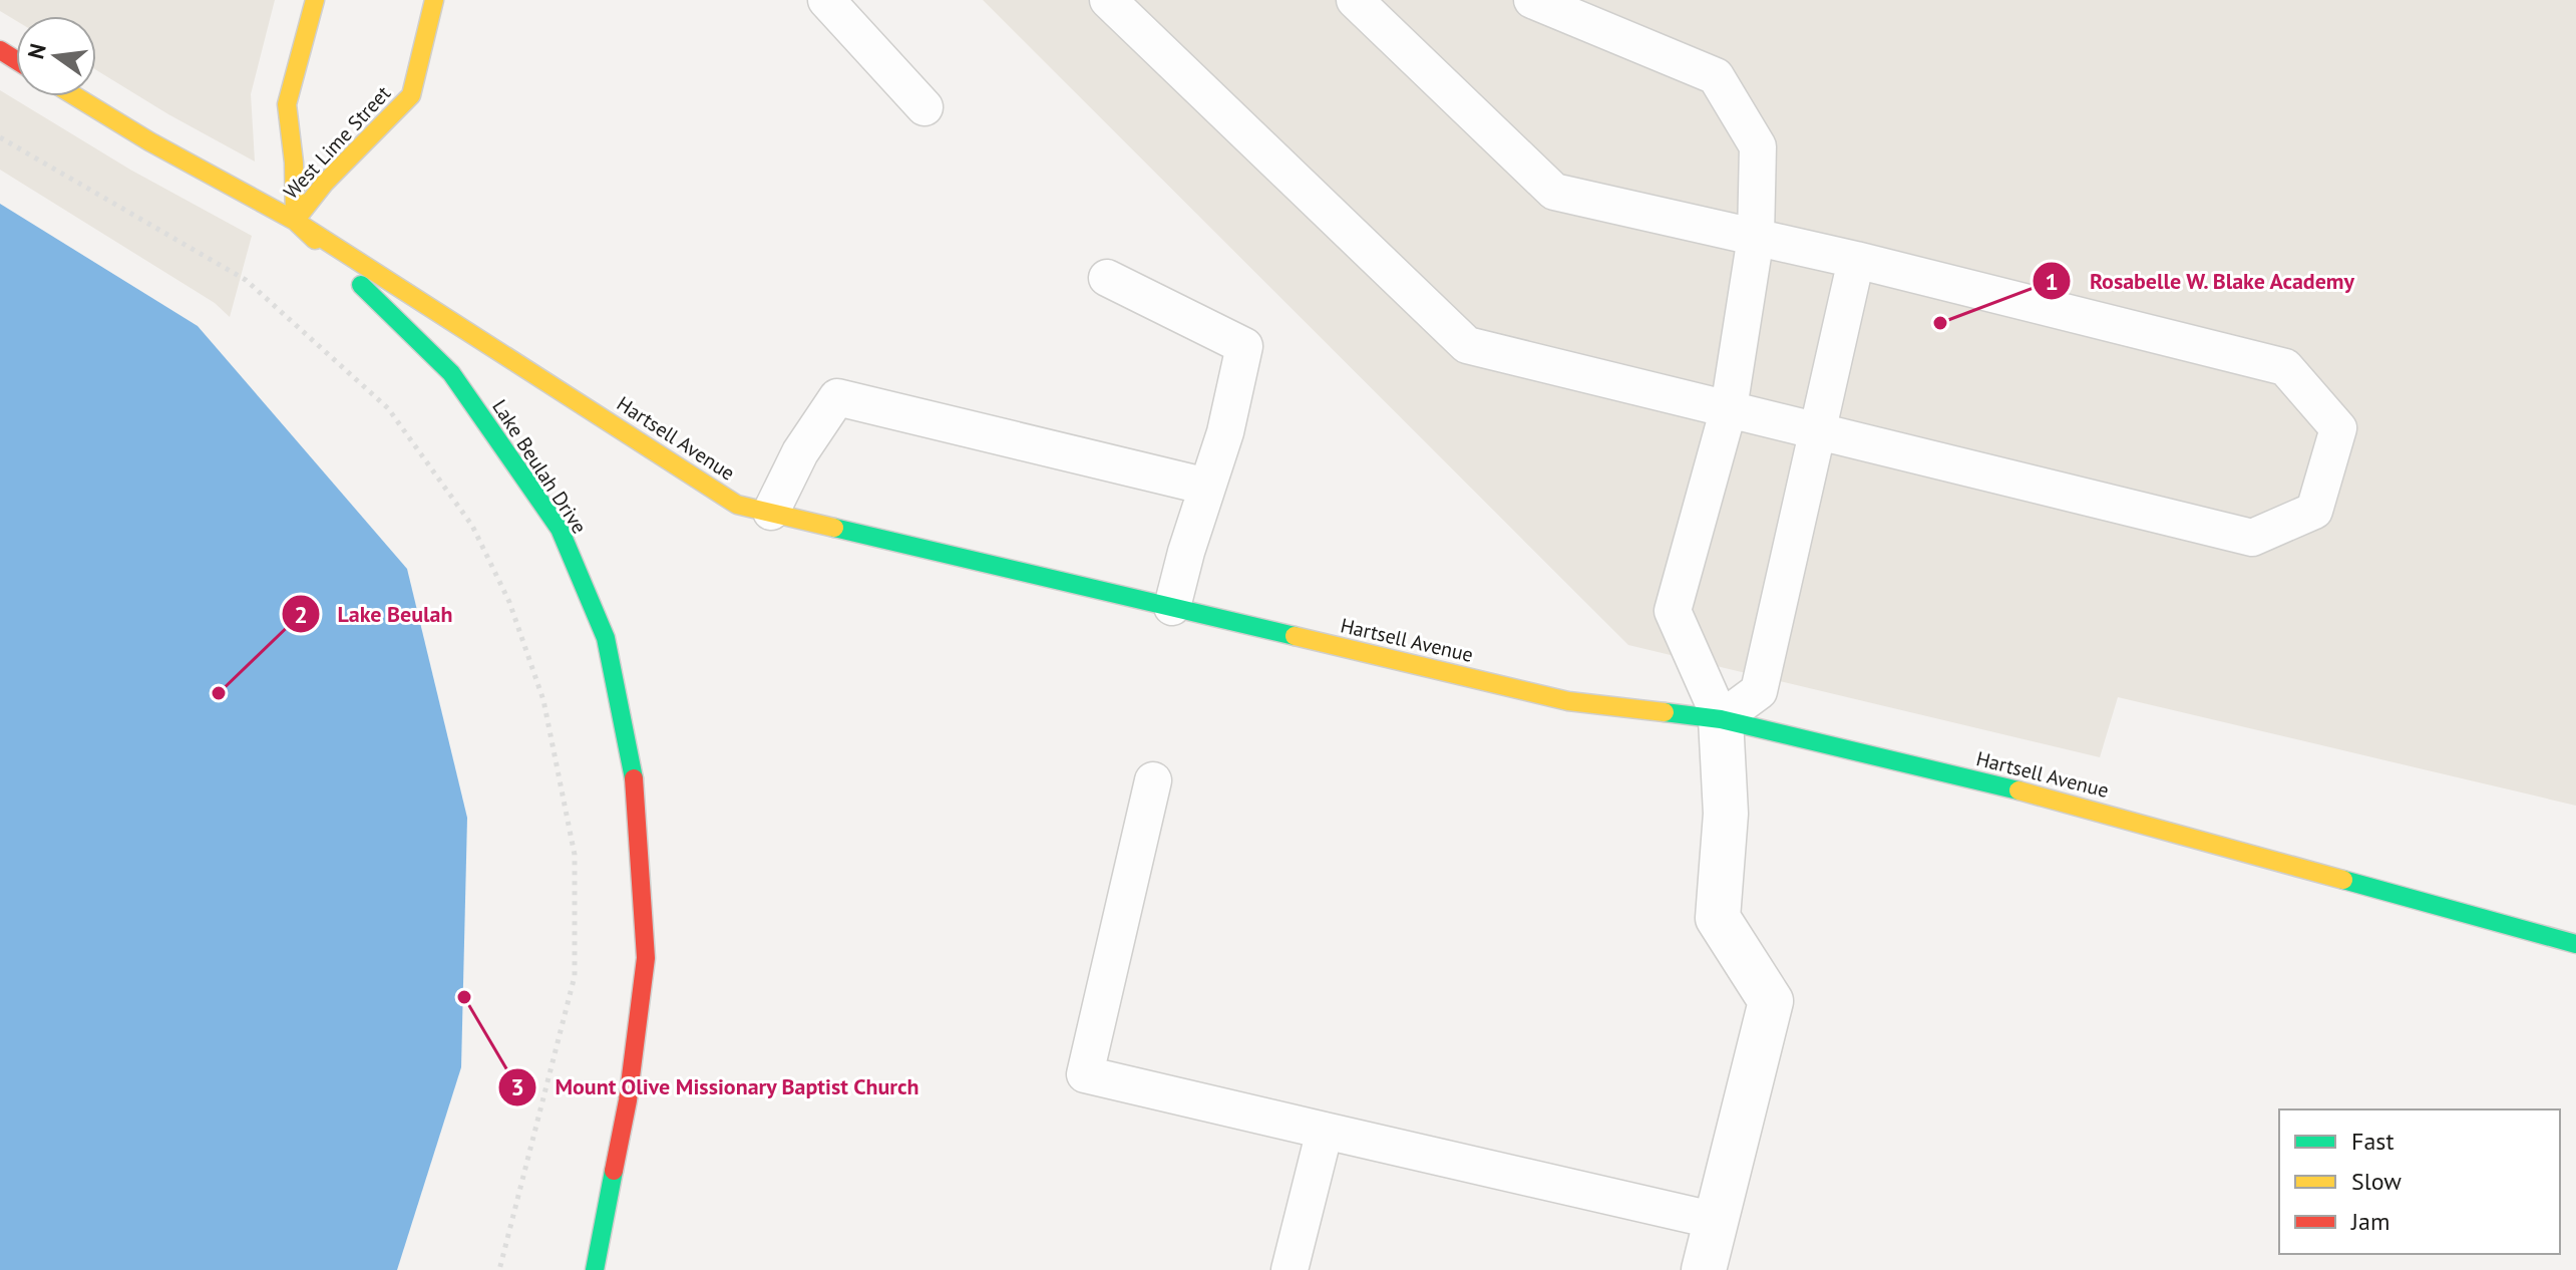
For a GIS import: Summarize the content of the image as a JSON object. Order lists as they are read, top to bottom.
{
  "streets": {
    "street": ["West Lime Street", "Hartsell Avenue", "Lake Beulah Drive"]
  },
  "crossings": [
    ["West Lime Street", "Hartsell Avenue"],
    ["West Lime Street", "Lake Beulah Drive"],
    ["Hartsell Avenue", "Lake Beulah Drive"]
  ],
  "places": ["Rosabelle W. Blake Academy", "Lake Beulah", "Mount Olive Missionary Baptist Church"],
  "legend": ["Fast", "Slow", "Jam"],
  "north": "left"
}
